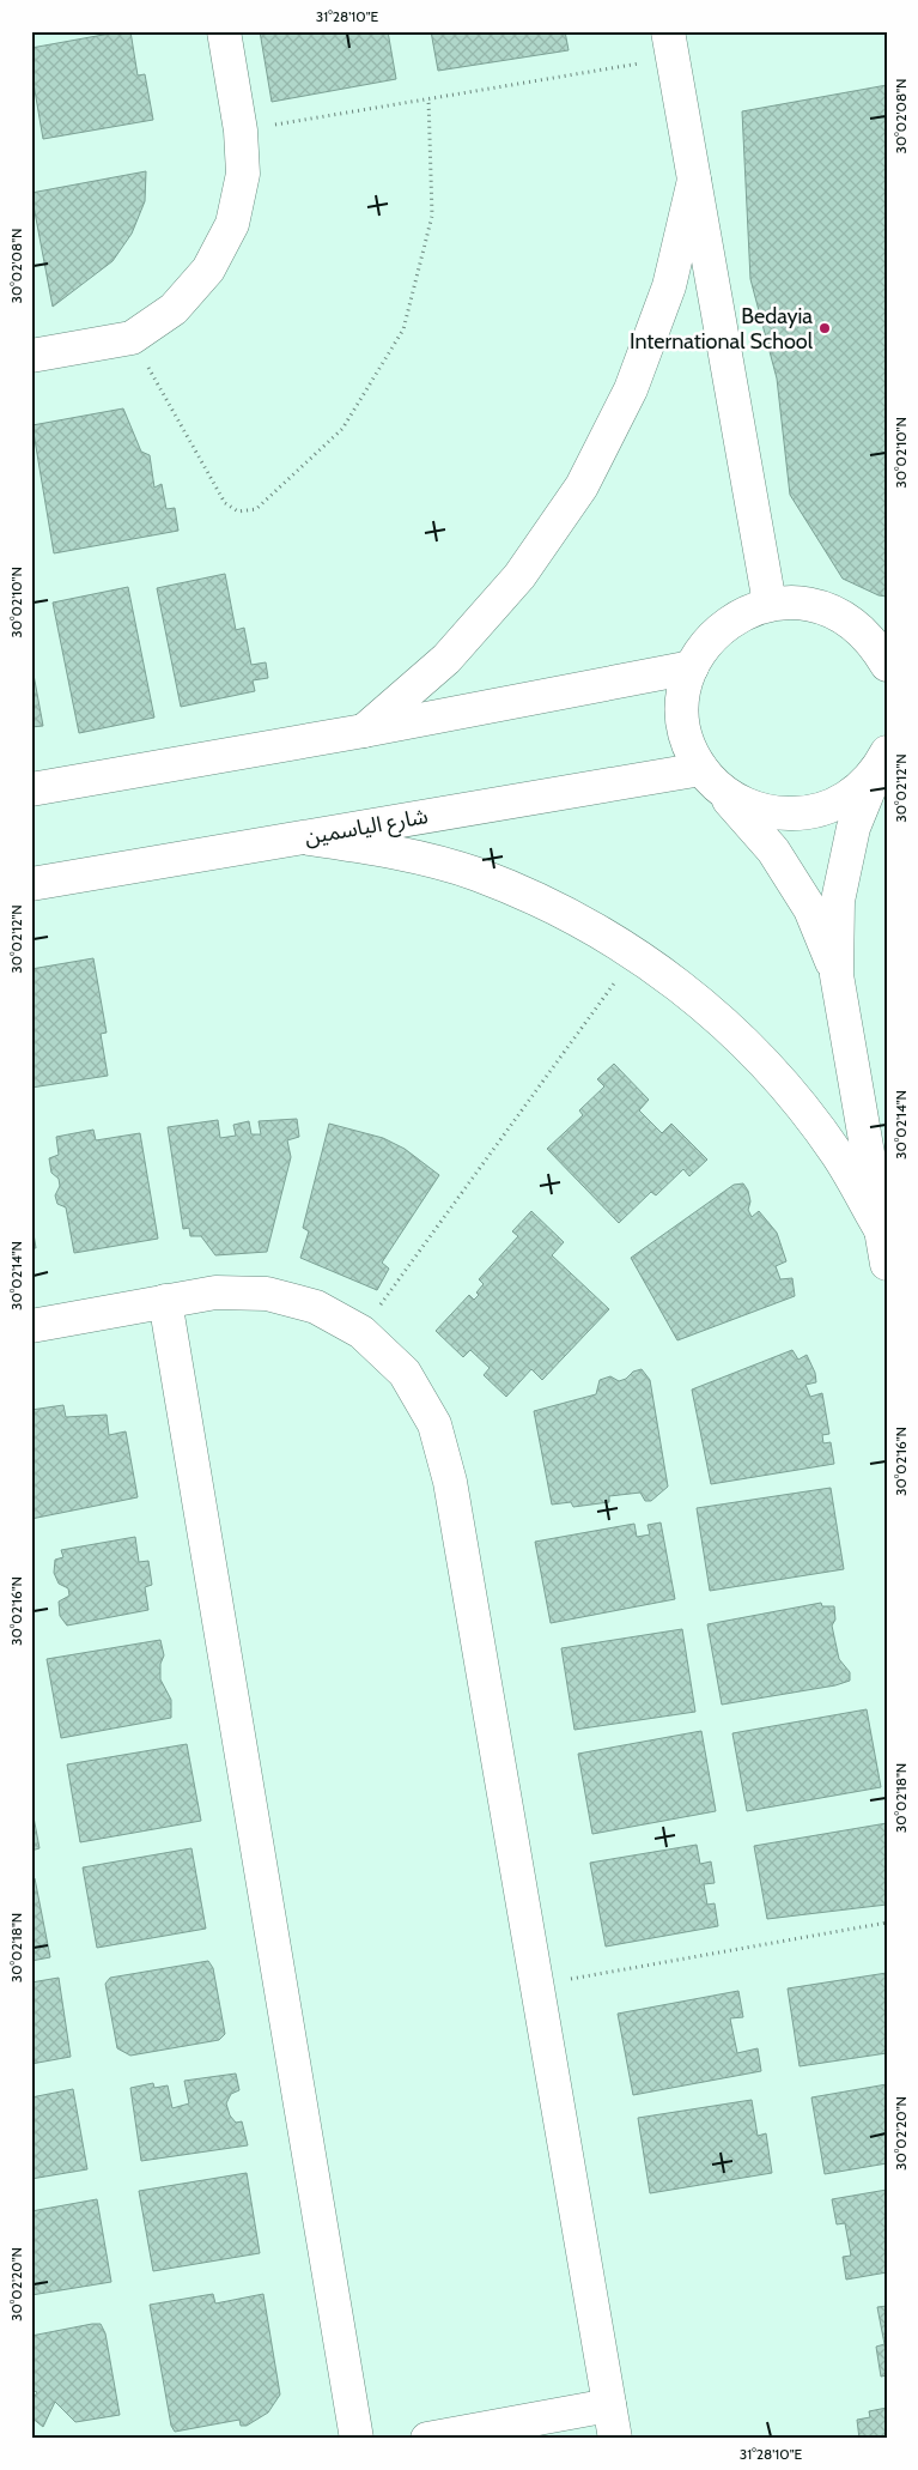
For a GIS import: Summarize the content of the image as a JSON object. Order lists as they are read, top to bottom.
{
  "streets": {
    "street": ["شارع الياسمين"]
  },
  "places": ["Bedayia International School"],
  "coordinates": [
    "31°28'10\"E",
    "30°02'08\"N",
    "30°02'10\"N",
    "30°02'12\"N",
    "30°02'14\"N",
    "30°02'16\"N",
    "30°02'18\"N",
    "30°02'20\"N"
  ]
}
